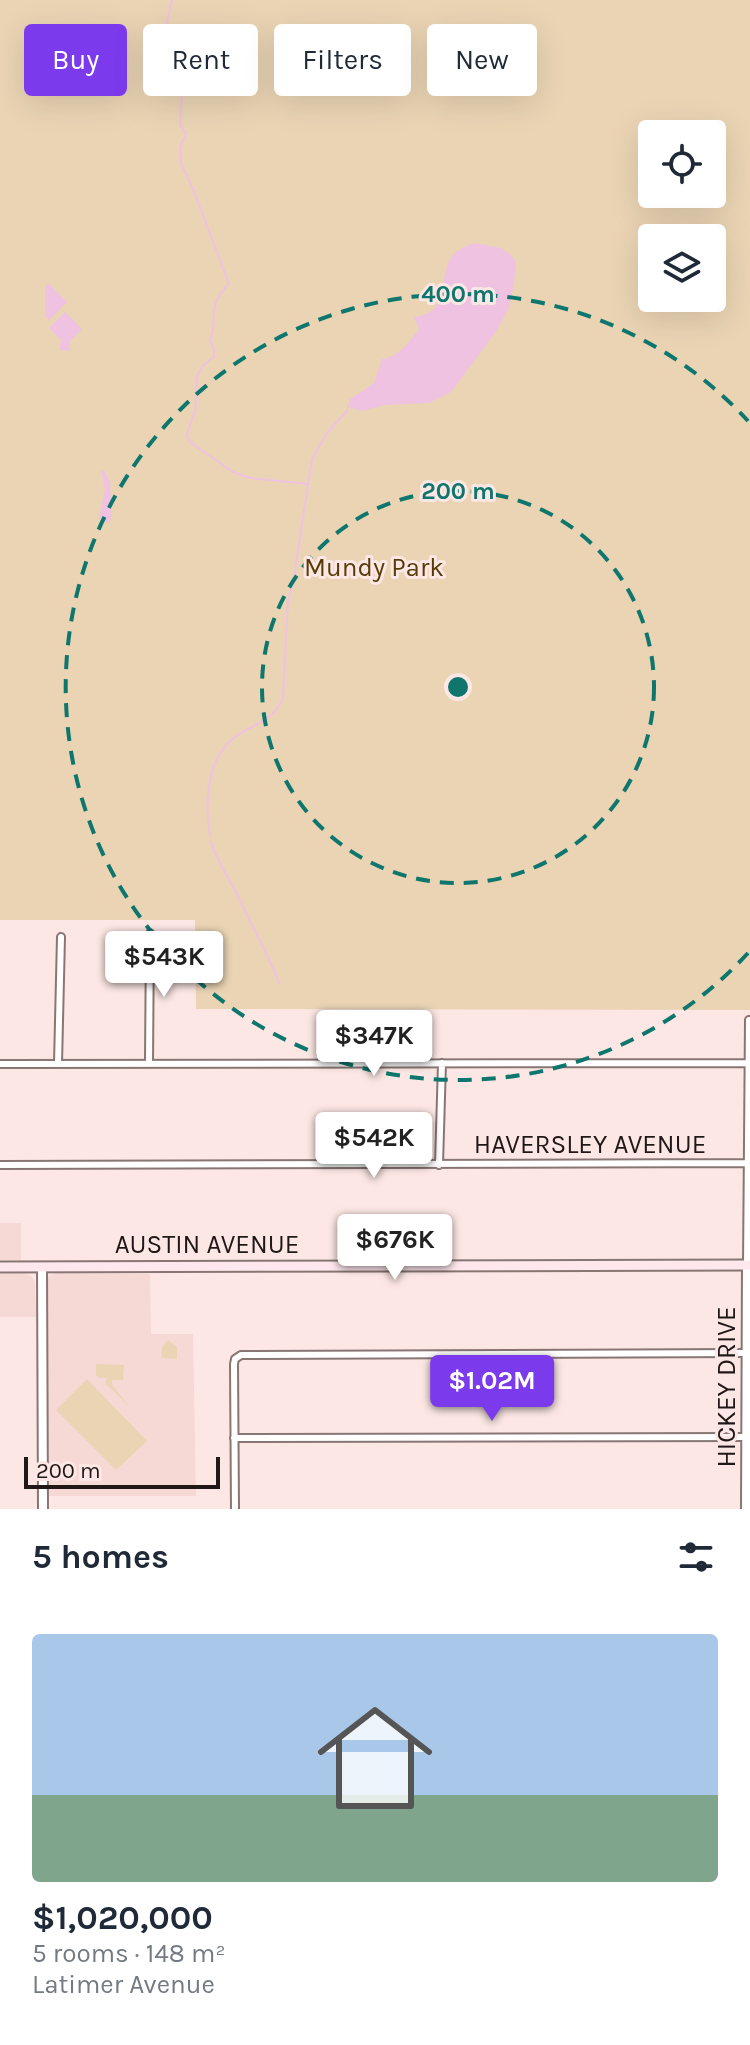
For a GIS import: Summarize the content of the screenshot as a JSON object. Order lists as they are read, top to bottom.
{
  "streets": {
    "main road": ["AUSTIN AVENUE"],
    "street": ["HAVERSLEY AVENUE", "HICKEY DRIVE"]
  },
  "crossings": [
    ["AUSTIN AVENUE", "HICKEY DRIVE"]
  ],
  "parks": ["Mundy Park"],
  "scale_bar": "200 m",
  "page": {
    "chip": [
      "Buy",
      "Rent",
      "Filters",
      "New"
    ],
    "price": [
      "$543K",
      "$347K",
      "$542K",
      "$676K",
      "$1.02M"
    ],
    "scale": "200 m",
    "heading": "5 homes",
    "list": [
      {
        "name": "$1,020,000",
        "note": "5 rooms · 148 m² · Latimer Avenue"
      }
    ]
  },
  "rings": ["400 m", "200 m"]
}
